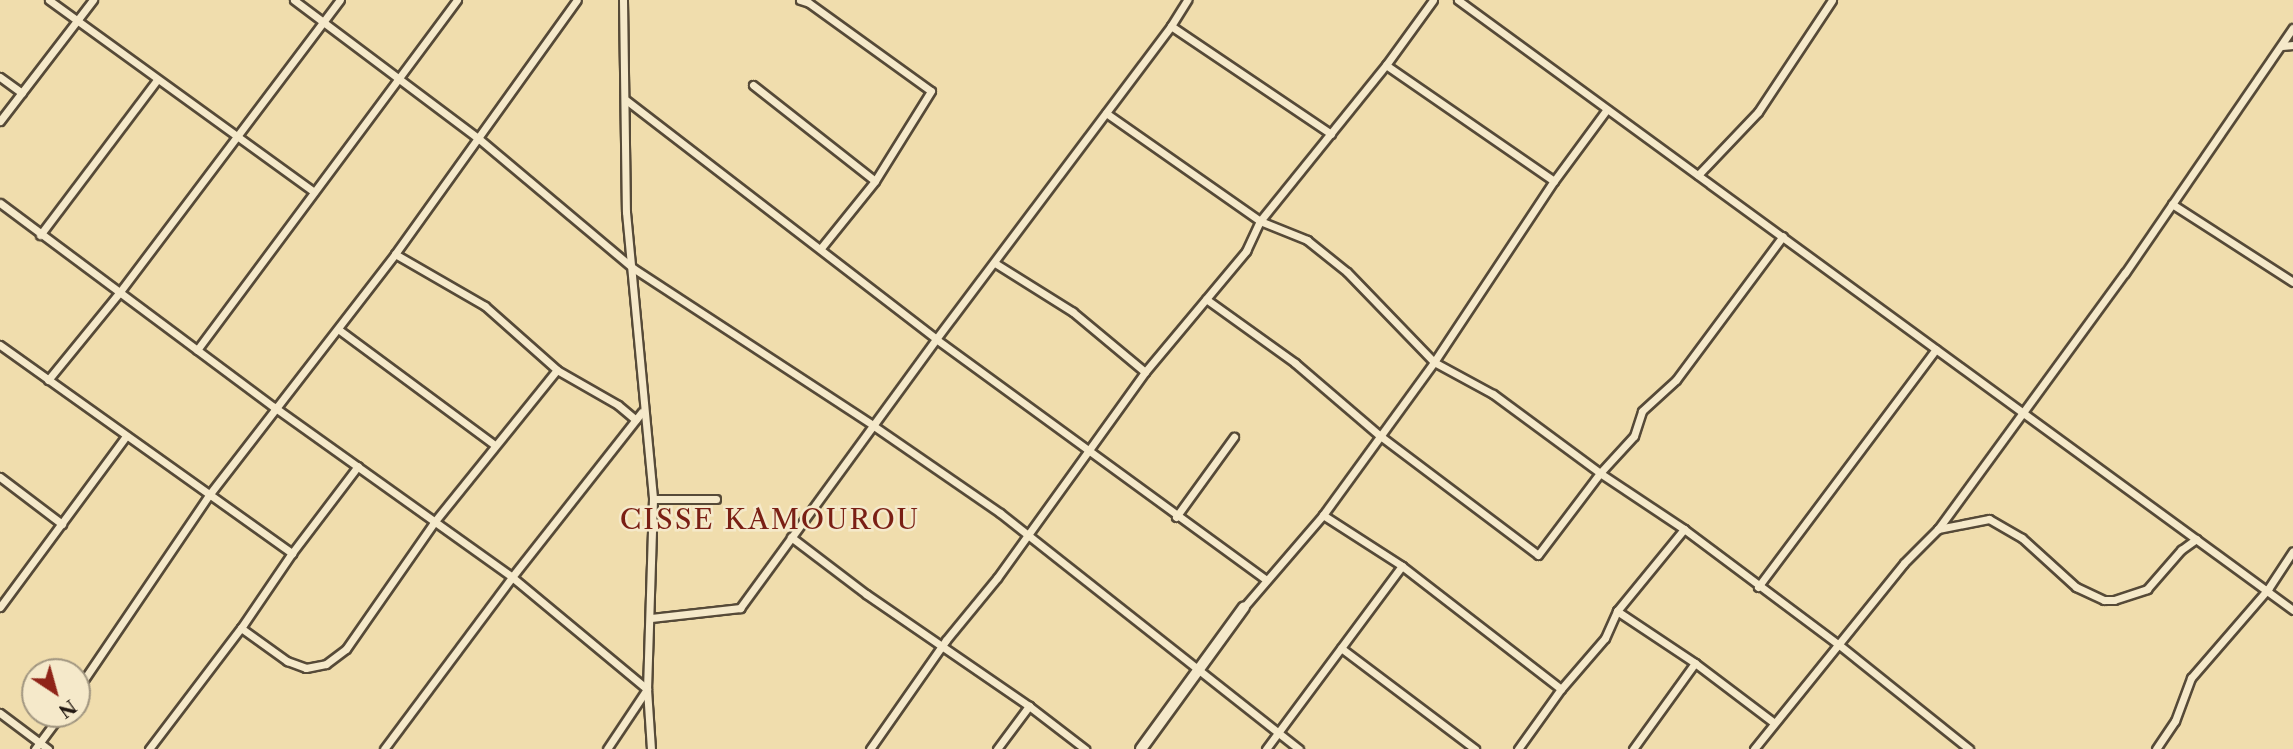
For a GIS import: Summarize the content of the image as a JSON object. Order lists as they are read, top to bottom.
{
  "districts": ["CISSE KAMOUROU"],
  "north": "bottom right"
}
